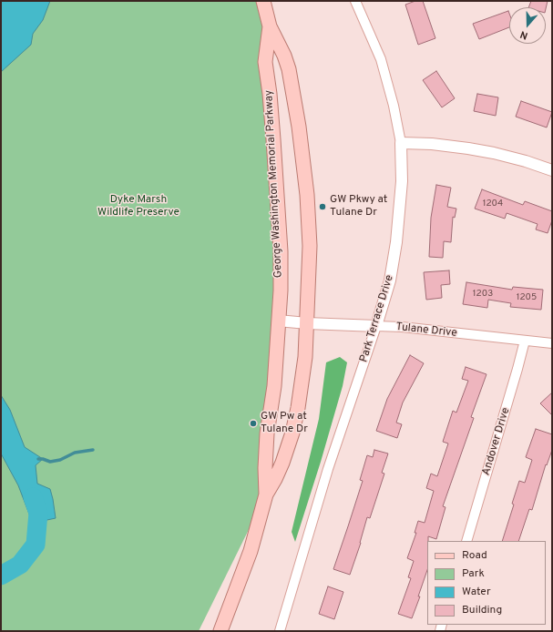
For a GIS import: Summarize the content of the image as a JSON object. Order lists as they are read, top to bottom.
{
  "streets": {
    "main road": ["George Washington Memorial Parkway"],
    "street": ["Park Terrace Drive", "Tulane Drive", "Andover Drive"]
  },
  "crossings": [
    ["George Washington Memorial Parkway", "Tulane Drive"],
    ["Park Terrace Drive", "Tulane Drive"],
    ["Tulane Drive", "Andover Drive"]
  ],
  "parks": ["Dyke Marsh Wildlife Preserve"],
  "places": ["GW Pkwy at Tulane Dr", "GW Pw at Tulane Dr"],
  "house_numbers": ["1204", "1203", "1205"],
  "legend": [
    "Road",
    "Park",
    "Water",
    "Building"
  ],
  "north": "bottom"
}
